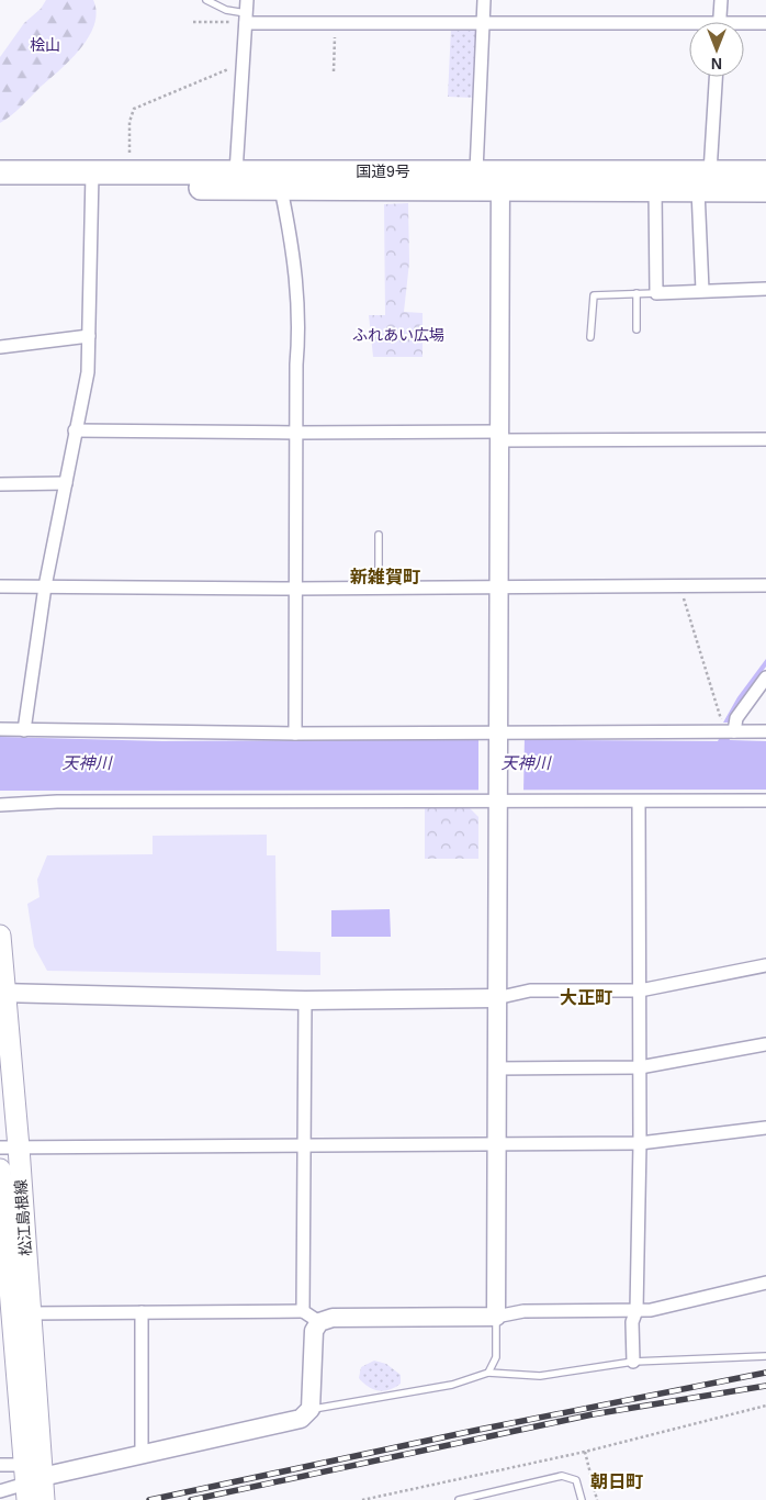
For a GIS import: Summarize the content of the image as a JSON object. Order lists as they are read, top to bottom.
{
  "streets": {
    "highway": ["国道9号"],
    "main road": ["松江島根線"]
  },
  "districts": ["新雑賀町", "大正町", "朝日町"],
  "water": ["天神川"],
  "parks": ["桧山", "ふれあい広場"],
  "north": "bottom"
}
